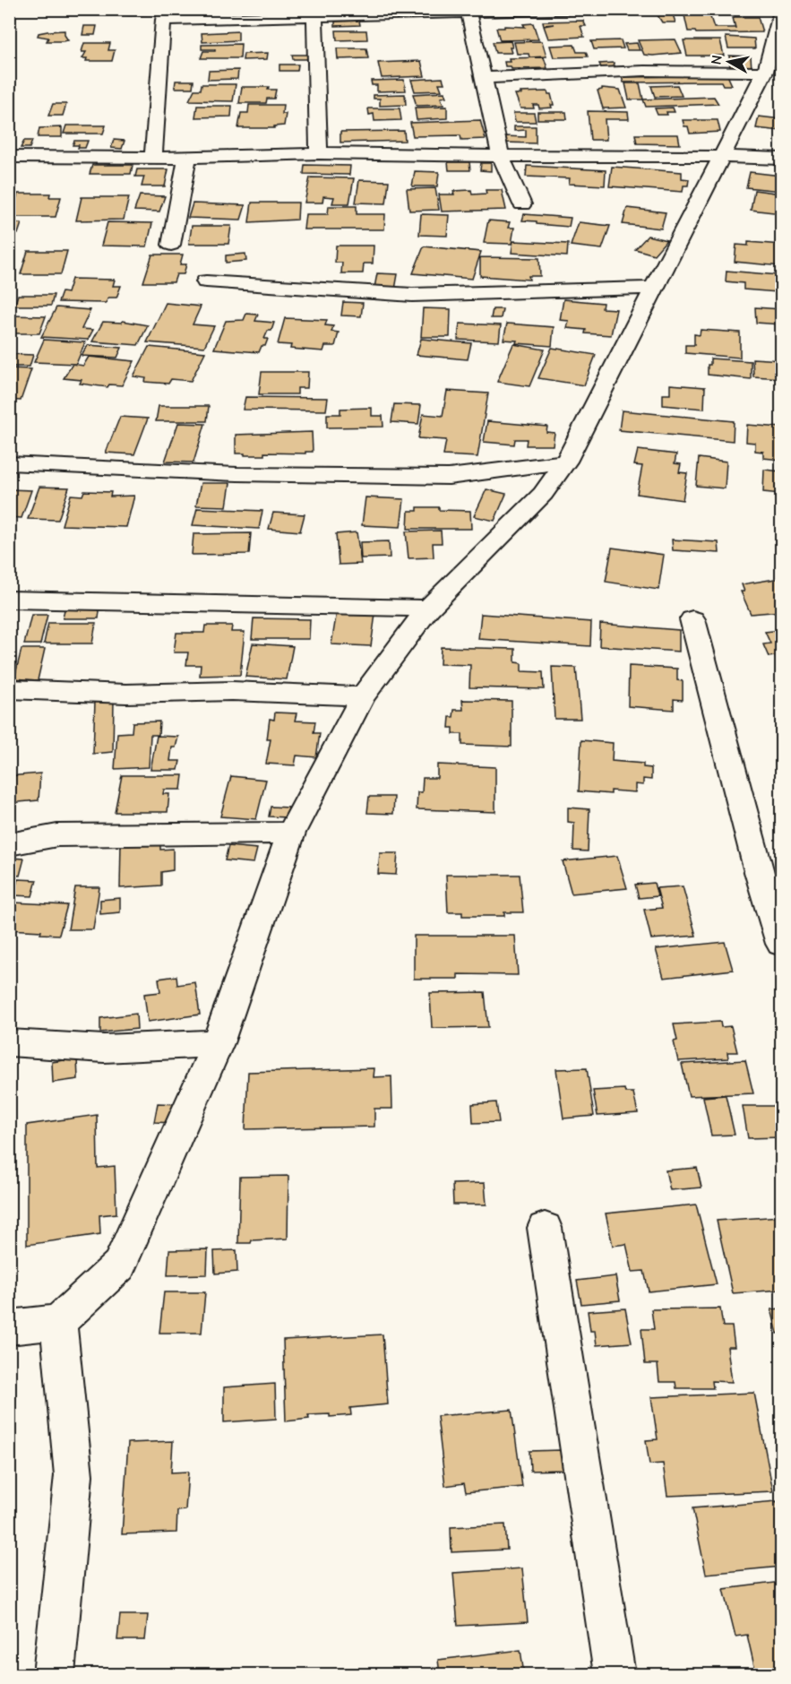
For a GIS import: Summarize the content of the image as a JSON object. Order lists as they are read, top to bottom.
{
  "north": "left"
}
